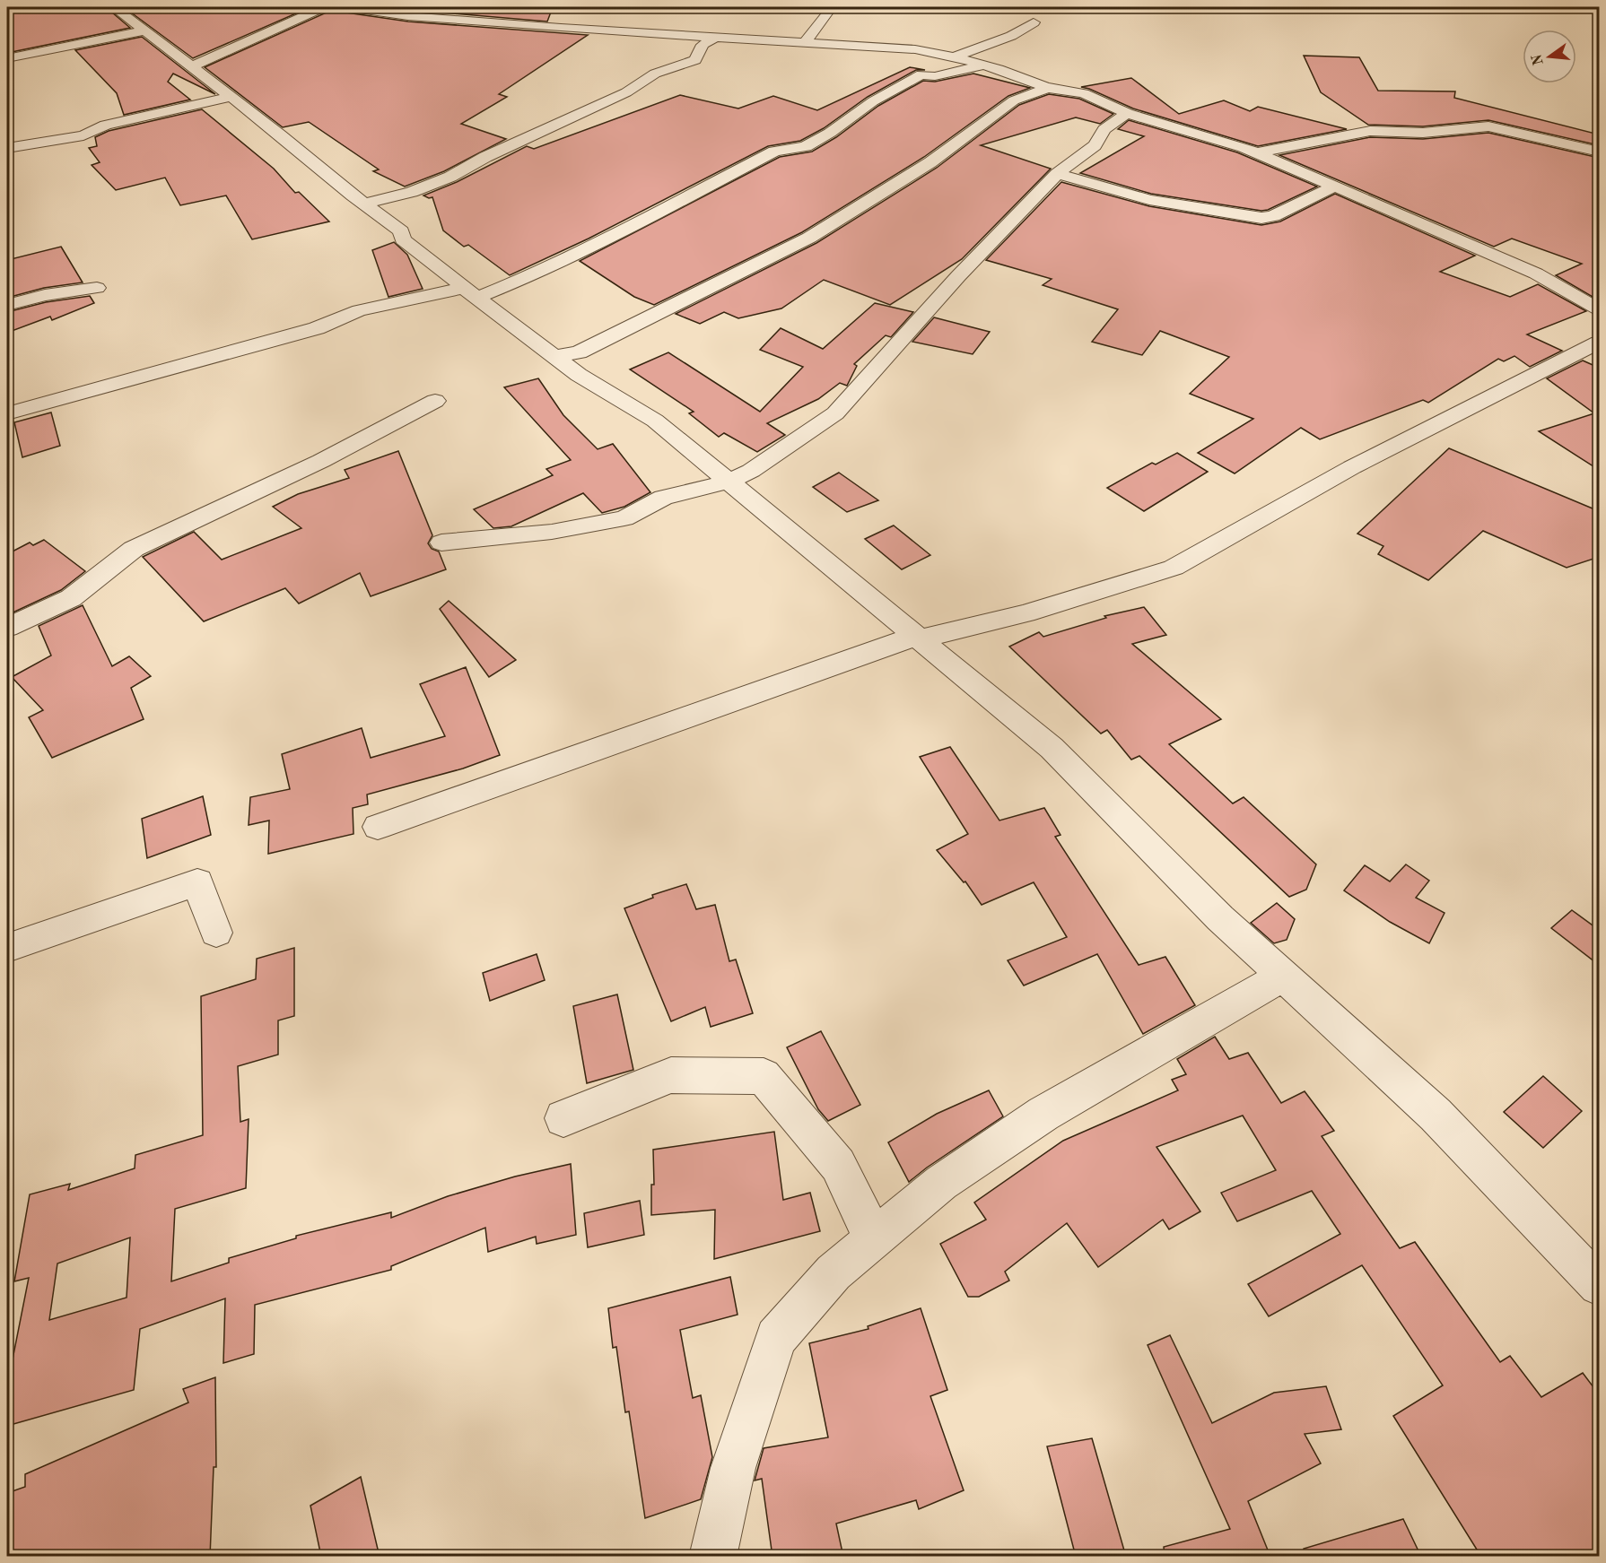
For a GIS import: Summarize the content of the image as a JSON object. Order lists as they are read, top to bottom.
{
  "north": "left"
}
